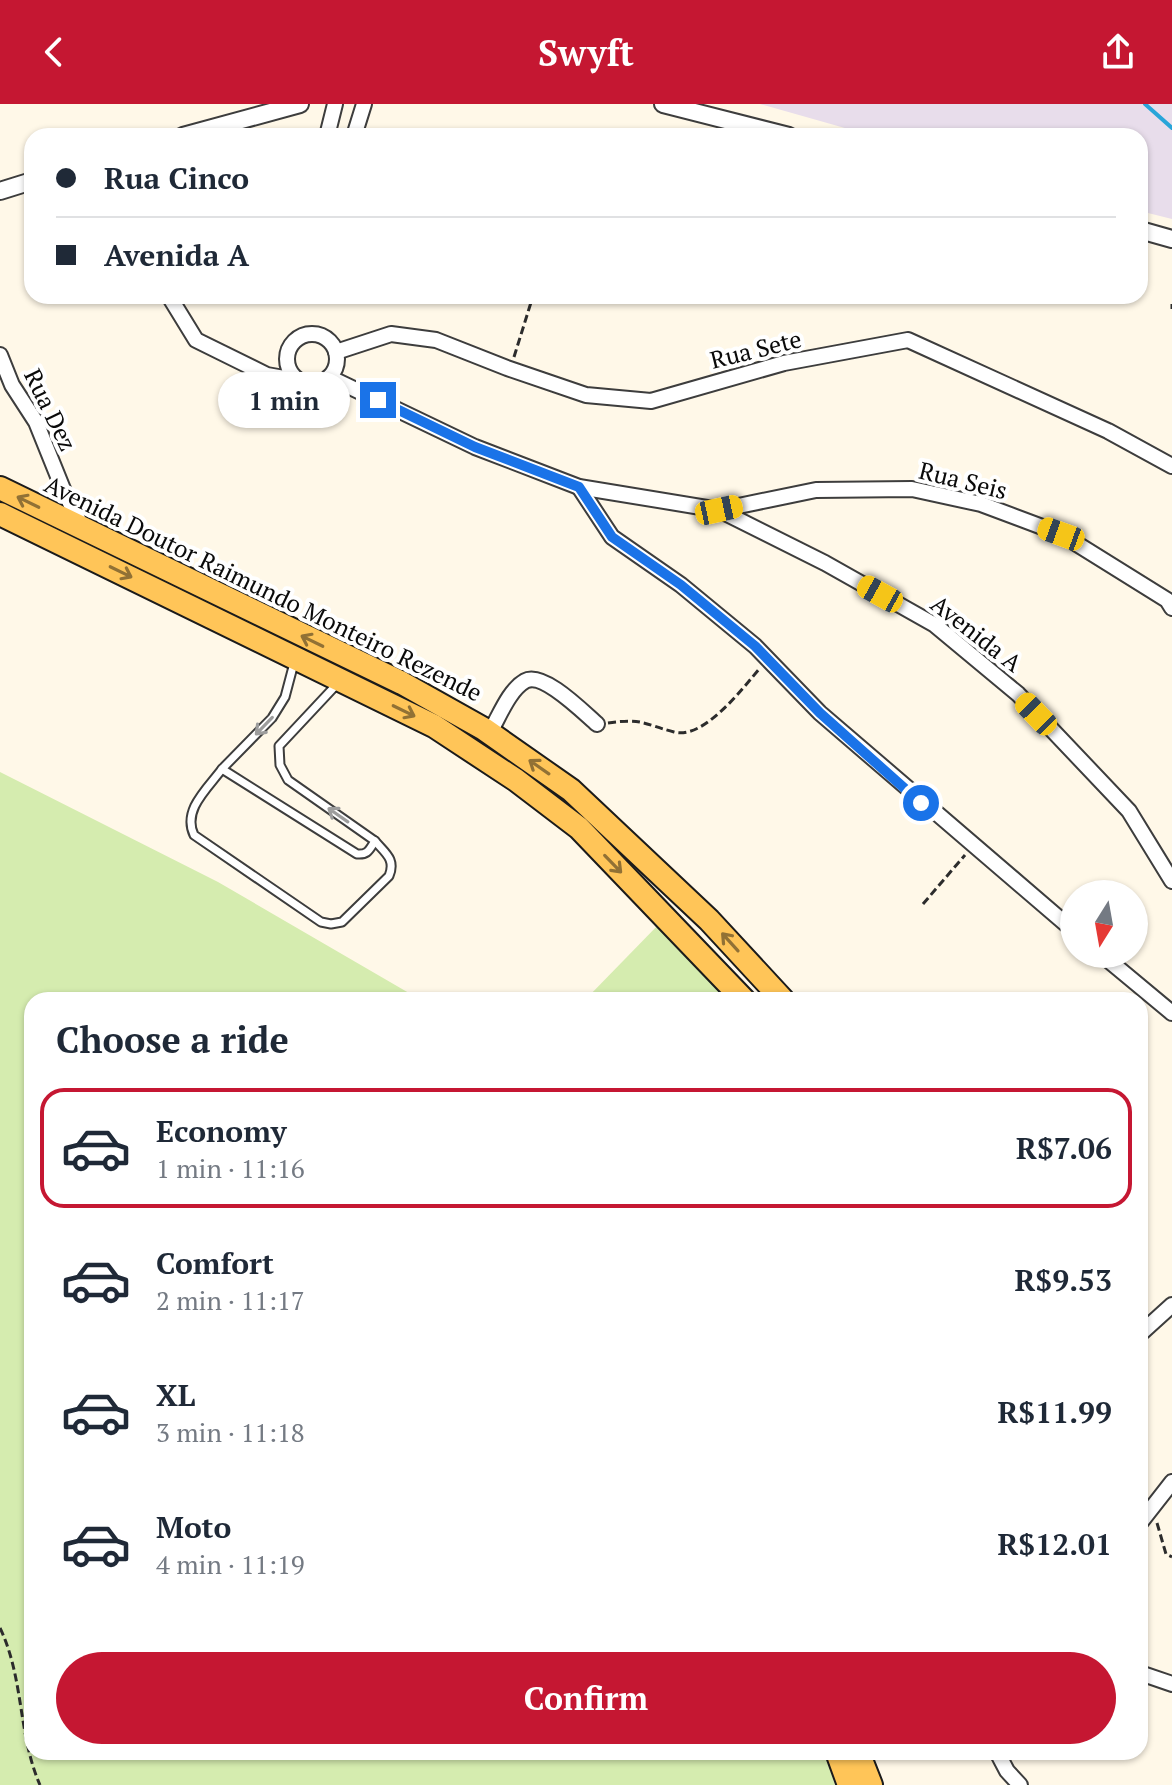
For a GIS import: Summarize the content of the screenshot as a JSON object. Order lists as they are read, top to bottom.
{
  "streets": {
    "main road": ["Avenida Doutor Raimundo Monteiro Rezende"],
    "street": [
      "Rua Sete",
      "Rua Dez",
      "Rua Seis",
      "Avenida A"
    ]
  },
  "crossings": [
    ["Rua Sete", "Avenida A"],
    ["Rua Dez", "Avenida Doutor Raimundo Monteiro Rezende"],
    ["Rua Seis", "Avenida A"]
  ],
  "north": "bottom",
  "page": {
    "header": "Swyft",
    "banner": ["Rua Cinco", "Avenida A"],
    "bubble": "1 min",
    "heading": "Choose a ride",
    "list": [
      {
        "name": "Economy",
        "note": "1 min · 11:16",
        "value": "R$7.06"
      },
      {
        "name": "Comfort",
        "note": "2 min · 11:17",
        "value": "R$9.53"
      },
      {
        "name": "XL",
        "note": "3 min · 11:18",
        "value": "R$11.99"
      },
      {
        "name": "Moto",
        "note": "4 min · 11:19",
        "value": "R$12.01"
      }
    ],
    "buttons": "Confirm"
  }
}
